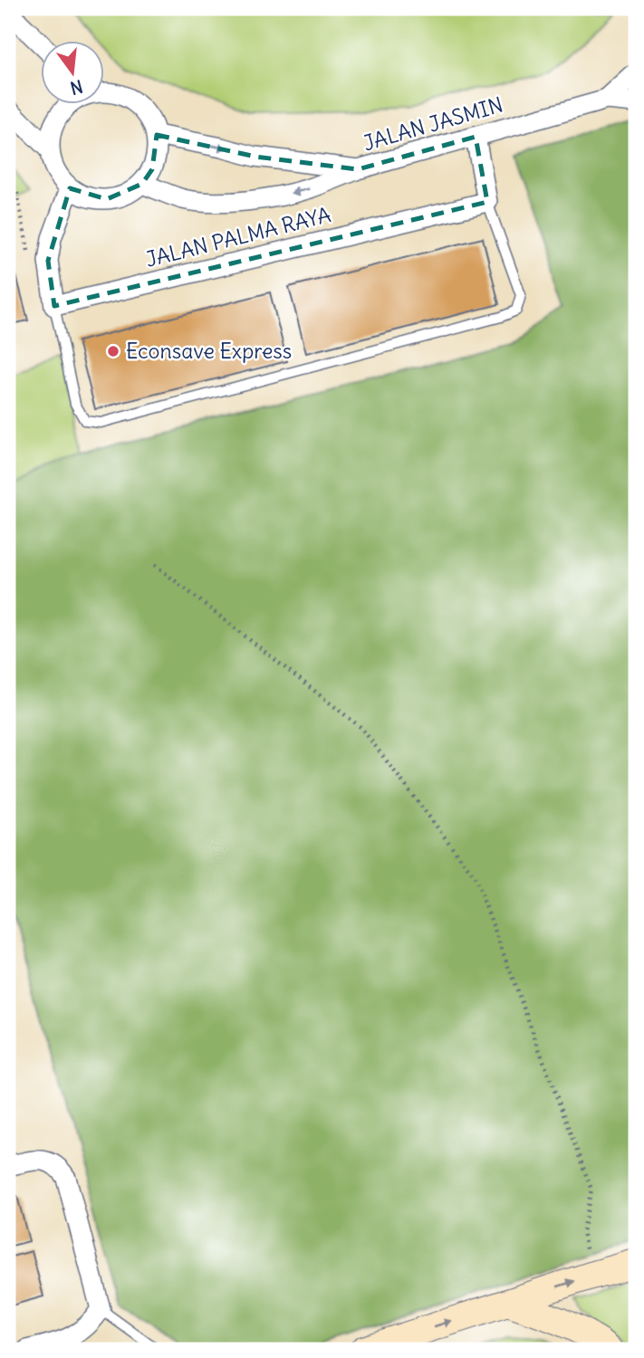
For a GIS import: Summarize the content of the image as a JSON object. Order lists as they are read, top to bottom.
{
  "streets": {
    "street": ["JALAN JASMIN", "JALAN PALMA RAYA"]
  },
  "places": ["Econsave Express"],
  "north": "bottom"
}
